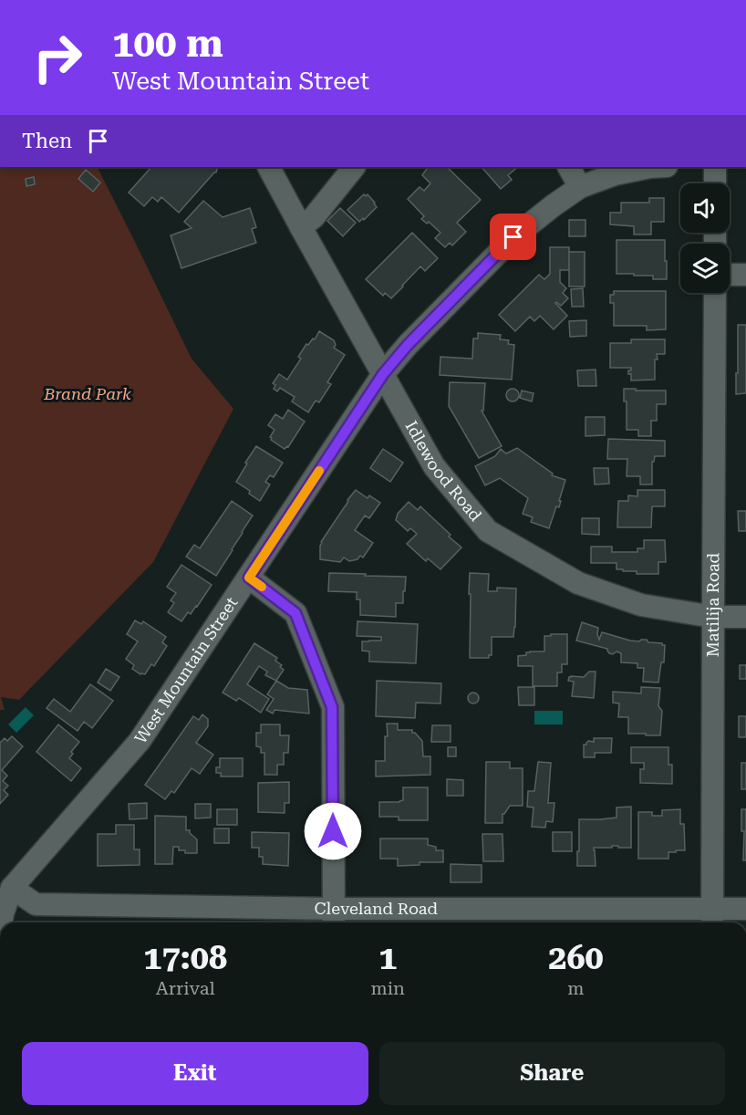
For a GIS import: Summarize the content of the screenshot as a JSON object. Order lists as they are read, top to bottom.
{
  "streets": {
    "street": [
      "Idlewood Road",
      "Matilija Road",
      "West Mountain Street",
      "Cleveland Road"
    ]
  },
  "crossings": [
    ["Idlewood Road", "Matilija Road"],
    ["Idlewood Road", "West Mountain Street"],
    ["Matilija Road", "Cleveland Road"],
    ["West Mountain Street", "Cleveland Road"]
  ],
  "parks": ["Brand Park"],
  "page": {
    "turn": ["100 m", "West Mountain Street"],
    "then": "Then",
    "eta": [
      "17:08",
      "Arrival",
      "1",
      "min",
      "260",
      "m"
    ],
    "buttons": ["Exit", "Share"]
  }
}
